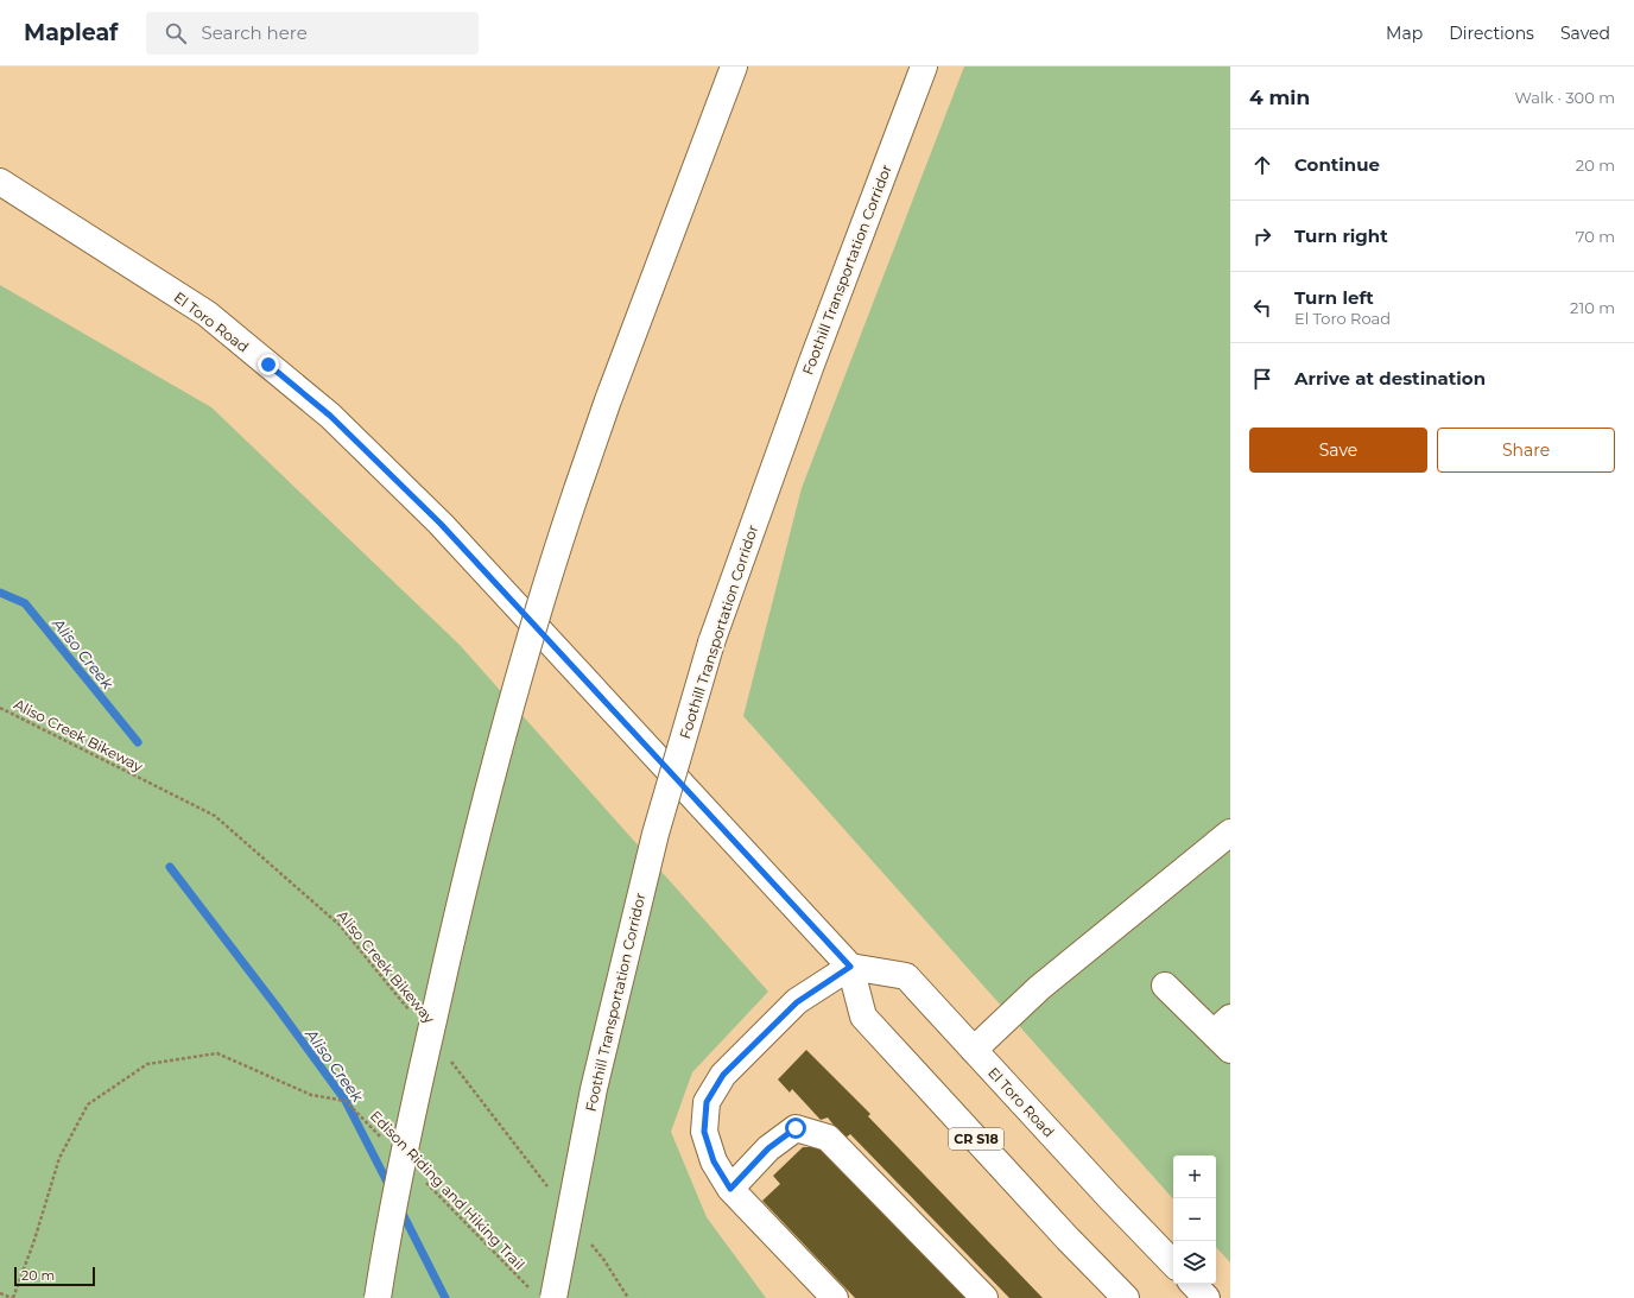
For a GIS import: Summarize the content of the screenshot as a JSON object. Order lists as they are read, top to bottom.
{
  "streets": {
    "main road": ["Foothill Transportation Corridor", "El Toro Road", "CR S18"],
    "path": ["Aliso Creek Bikeway", "Edison Riding and Hiking Trail"]
  },
  "crossings": [
    ["Foothill Transportation Corridor", "Edison Riding and Hiking Trail"]
  ],
  "water": ["Aliso Creek"],
  "scale_bar": "20 m",
  "page": {
    "header": "Mapleaf",
    "search": "Search here",
    "nav": ["Map", "Directions", "Saved"],
    "heading": ["4 min", "Walk · 300 m"],
    "list": [
      ["Continue", "20 m"],
      ["Turn right", "70 m"],
      ["Turn left", "El Toro Road", "210 m"],
      "Arrive at destination"
    ],
    "buttons": ["Save", "Share"],
    "map_buttons": ["+", "−"],
    "scale": "20 m"
  }
}
